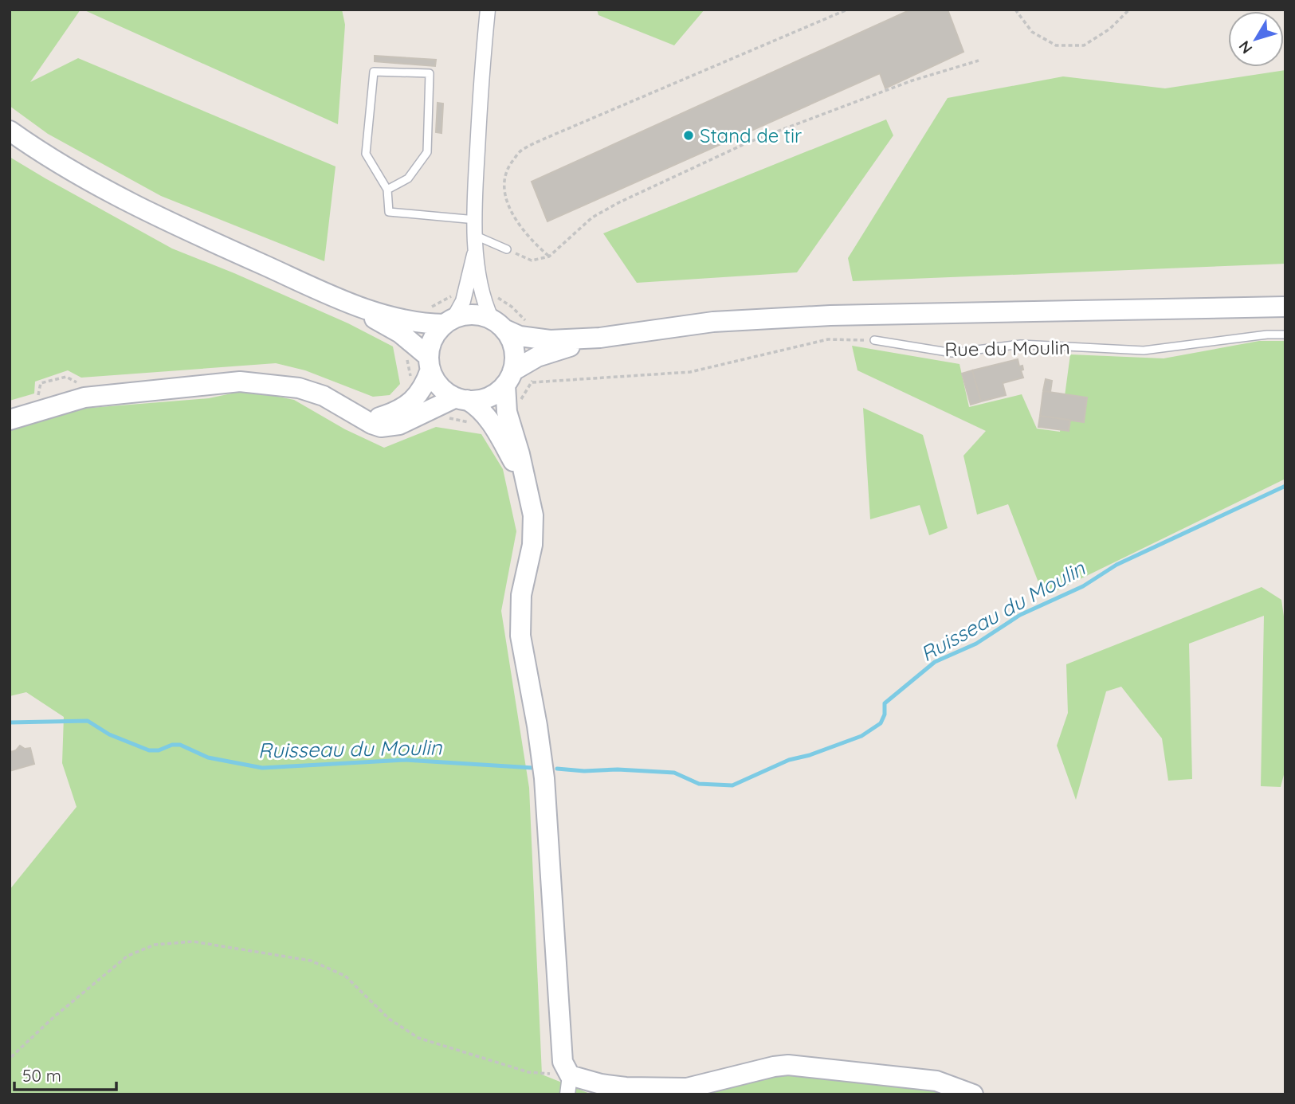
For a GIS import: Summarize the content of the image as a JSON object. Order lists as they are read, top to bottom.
{
  "streets": {
    "lane": ["Rue du Moulin"]
  },
  "water": ["Ruisseau du Moulin"],
  "places": ["Stand de tir"],
  "scale_bar": "50 m",
  "north": "bottom left"
}
